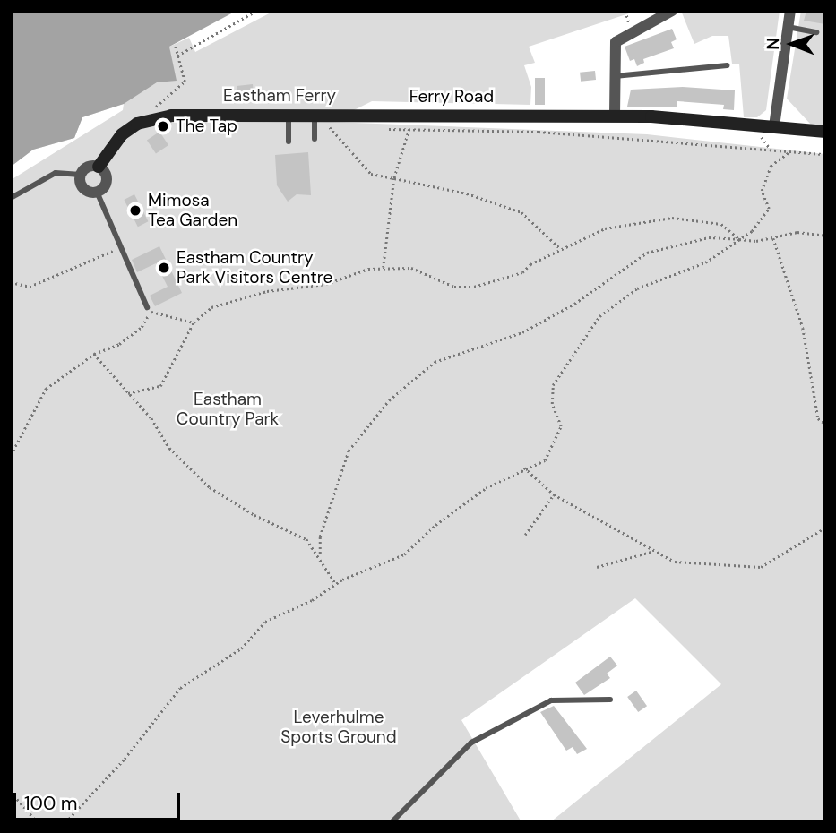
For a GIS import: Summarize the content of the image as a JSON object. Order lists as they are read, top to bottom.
{
  "streets": {
    "street": ["Ferry Road"]
  },
  "parks": ["Eastham Ferry", "Eastham Country Park", "Leverhulme Sports Ground"],
  "places": ["The Tap", "Mimosa Tea Garden", "Eastham Country Park Visitors Centre"],
  "scale_bar": "100 m",
  "north": "left"
}
